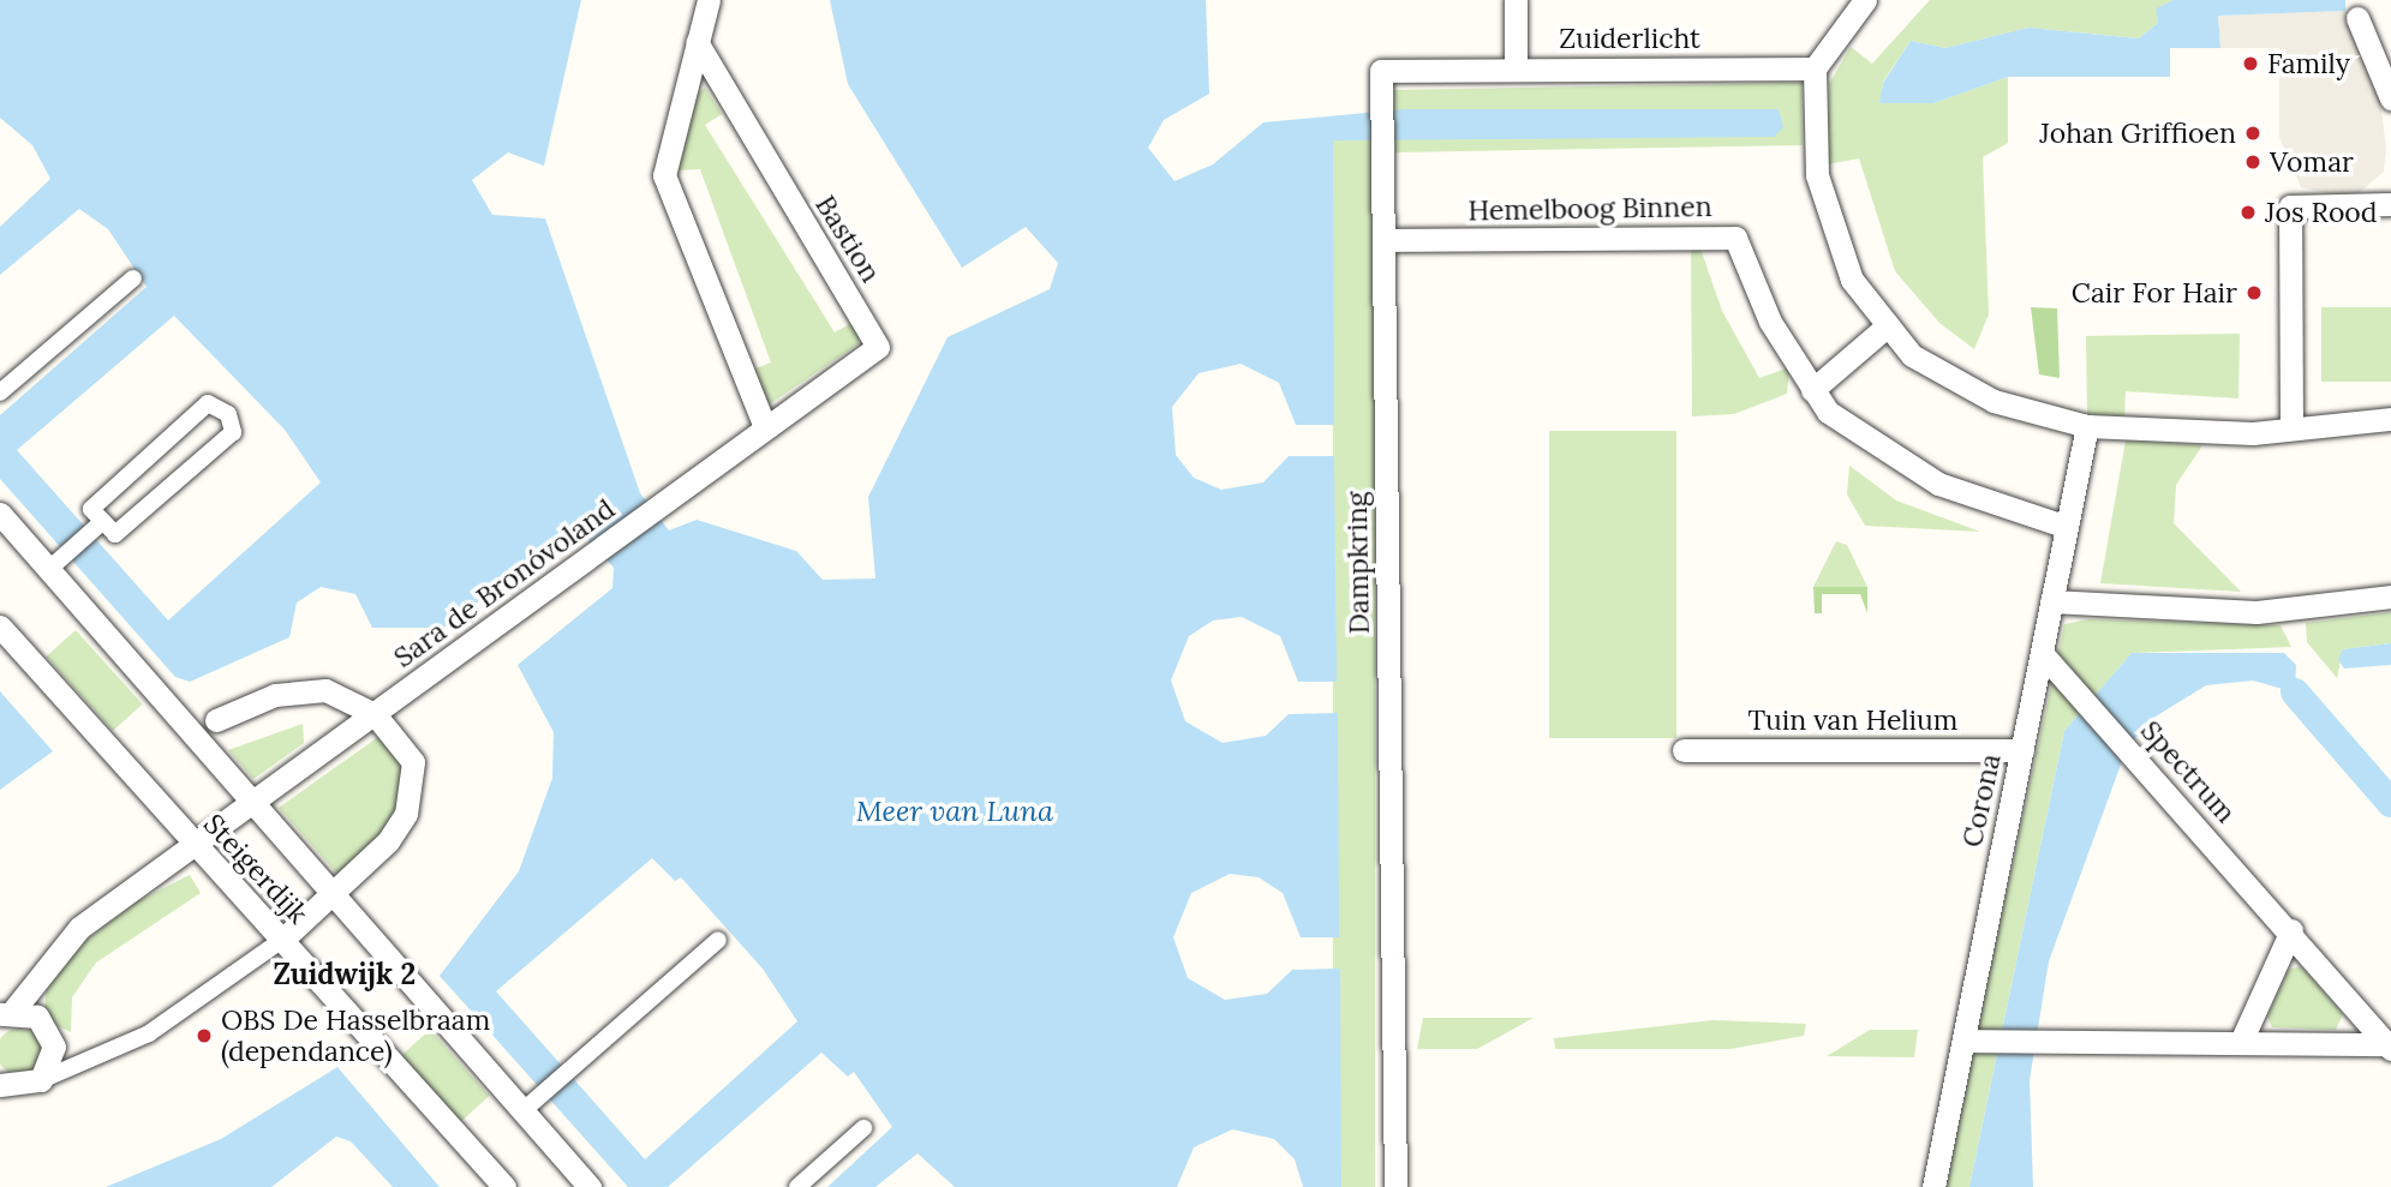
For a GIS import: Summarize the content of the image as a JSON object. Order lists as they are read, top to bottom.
{
  "streets": {
    "street": [
      "Zuiderlicht",
      "Hemelboog Binnen",
      "Bastion",
      "Dampkring",
      "Sara de Bronóvoland",
      "Tuin van Helium",
      "Spectrum",
      "Corona",
      "Steigerdijk"
    ]
  },
  "crossings": [
    ["Zuiderlicht", "Dampkring"],
    ["Hemelboog Binnen", "Dampkring"],
    ["Hemelboog Binnen", "Corona"],
    ["Bastion", "Sara de Bronóvoland"],
    ["Sara de Bronóvoland", "Steigerdijk"],
    ["Tuin van Helium", "Corona"],
    ["Spectrum", "Corona"]
  ],
  "districts": ["Zuidwijk 2"],
  "water": ["Meer van Luna"],
  "places": [
    "Family",
    "Johan Griffioen",
    "Vomar",
    "Jos Rood",
    "Cair For Hair",
    "OBS De Hasselbraam (dependance)"
  ]
}
